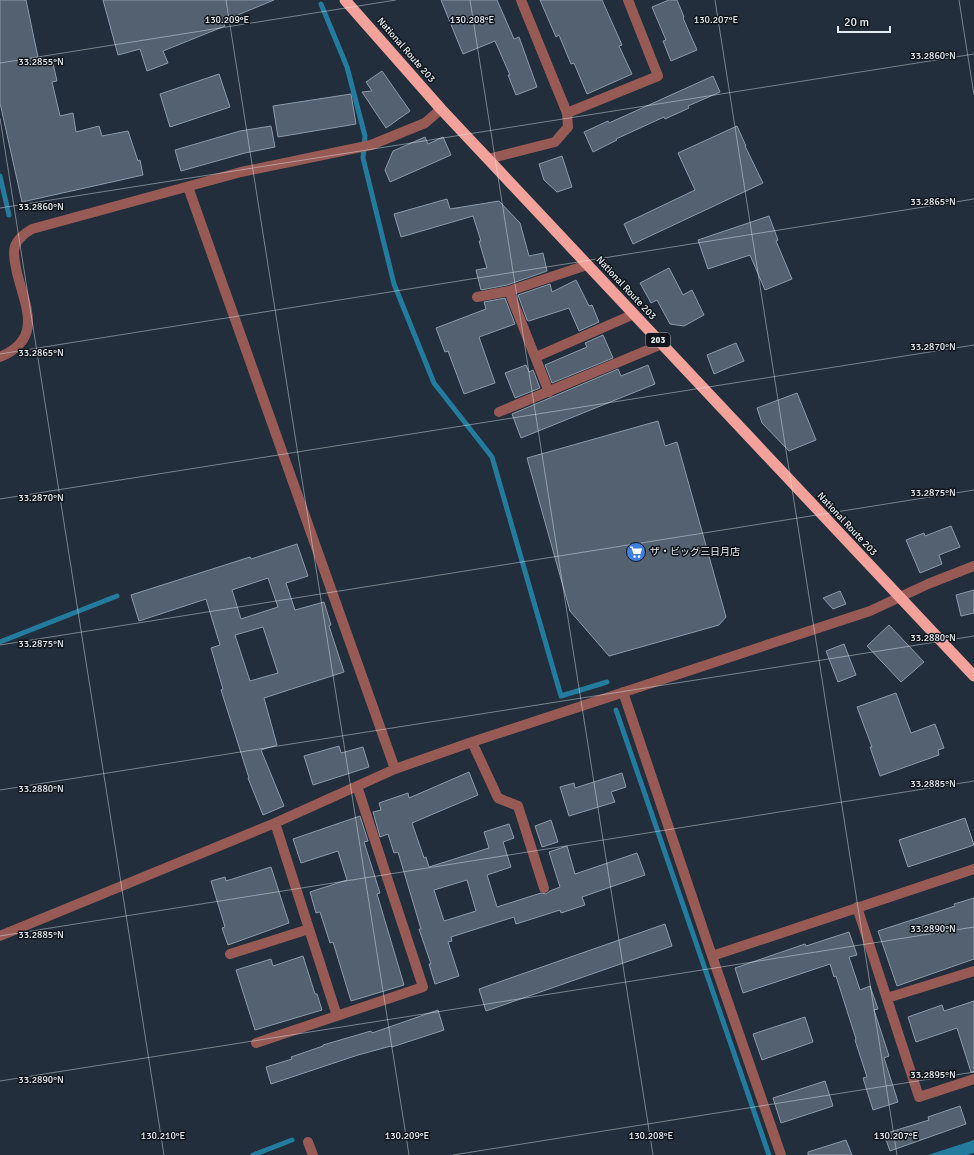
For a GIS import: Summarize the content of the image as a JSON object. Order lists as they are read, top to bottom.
{
  "streets": {
    "highway": ["National Route 203", "203"]
  },
  "places": {
    "supermarket": ["ザ・ビッグ三日月店"]
  },
  "scale_bar": "20 m",
  "coordinates": [
    "130.209°E",
    "130.208°E",
    "130.207°E",
    "33.2860°N",
    "33.2855°N",
    "33.2865°N",
    "33.2870°N",
    "33.2875°N",
    "33.2880°N",
    "33.2885°N",
    "33.2890°N",
    "33.2895°N",
    "130.210°E"
  ]
}
